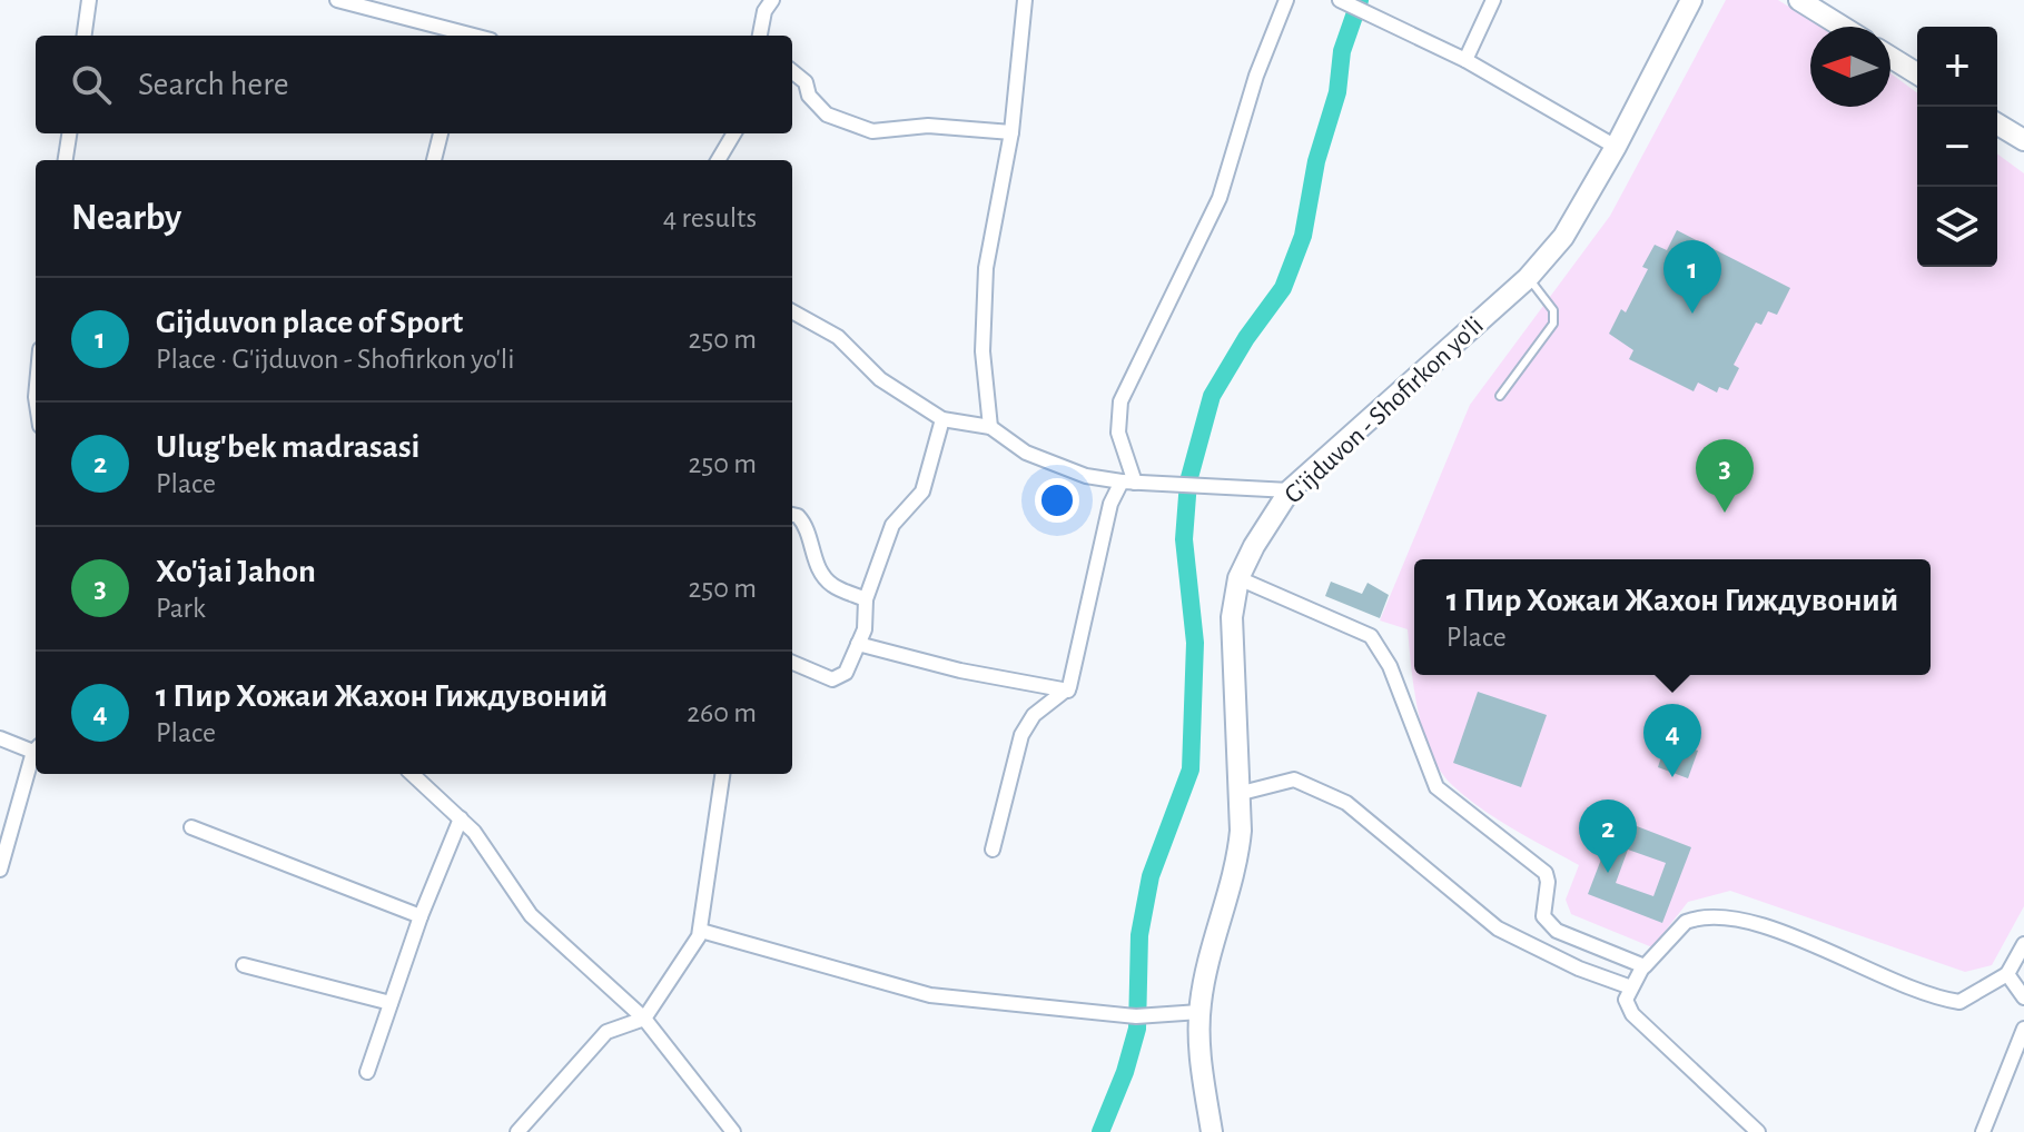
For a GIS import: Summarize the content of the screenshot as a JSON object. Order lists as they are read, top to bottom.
{
  "streets": {
    "main road": ["G'ijduvon - Shofirkon yo'li"]
  },
  "north": "left",
  "page": {
    "map_buttons": ["+", "−"],
    "search": "Search here",
    "heading": ["Nearby", "4 results"],
    "pins": [
      "1",
      "3",
      "4",
      "2"
    ],
    "list": [
      {
        "mark": "1",
        "name": "Gijduvon place of Sport",
        "note": "Place · G'ijduvon - Shofirkon yo'li",
        "value": "250 m"
      },
      {
        "mark": "2",
        "name": "Ulug'bek madrasasi",
        "note": "Place",
        "value": "250 m"
      },
      {
        "mark": "3",
        "name": "Xo'jai Jahon",
        "note": "Park",
        "value": "250 m"
      },
      {
        "mark": "4",
        "name": "1 Пир Хожаи Жахон Гиждувоний",
        "note": "Place",
        "value": "260 m"
      }
    ],
    "popup": ["1 Пир Хожаи Жахон Гиждувоний", "Place"]
  }
}
